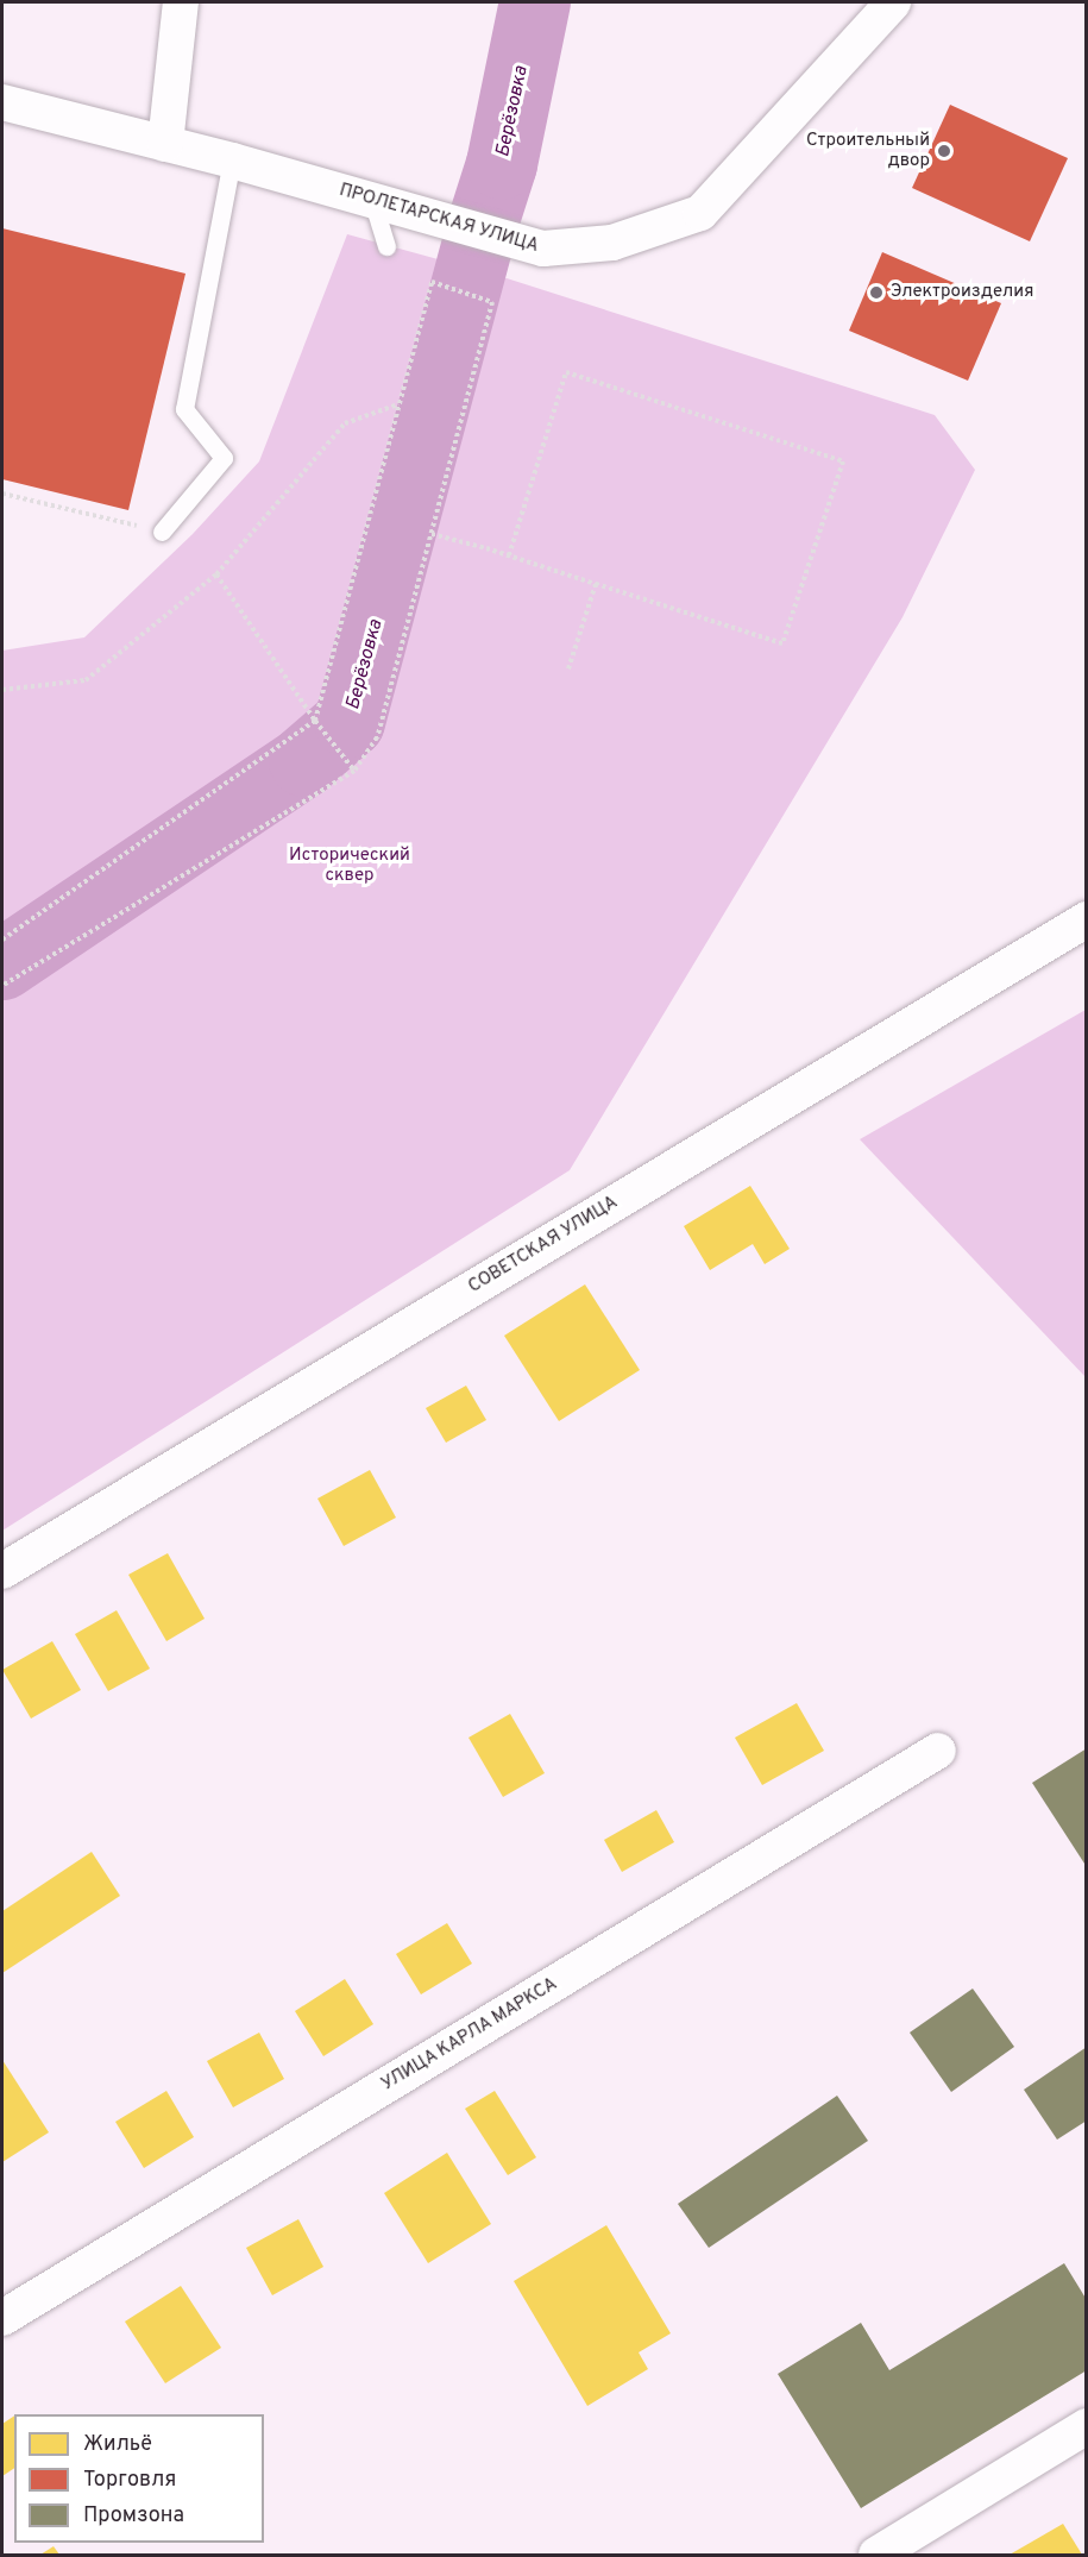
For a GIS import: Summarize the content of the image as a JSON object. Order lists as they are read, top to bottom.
{
  "streets": {
    "street": ["ПРОЛЕТАРСКАЯ УЛИЦА", "СОВЕТСКАЯ УЛИЦА", "УЛИЦА КАРЛА МАРКСА"]
  },
  "water": ["Берёзовка"],
  "parks": ["Исторический сквер"],
  "places": ["Строительный двор", "Электроизделия"],
  "legend": ["Жильё", "Торговля", "Промзона"]
}
